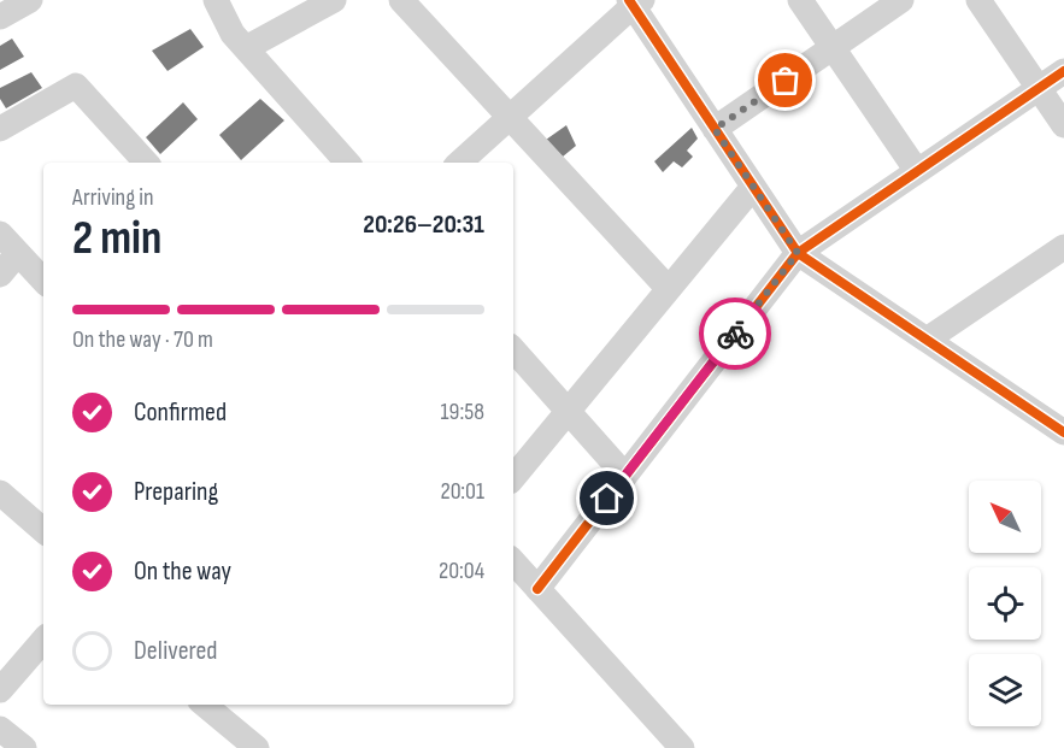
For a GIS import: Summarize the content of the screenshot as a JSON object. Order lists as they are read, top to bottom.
{
  "north": "top left",
  "page": {
    "heading": ["2 min", "Arriving in", "20:26–20:31"],
    "bar": "On the way · 70 m",
    "list": [
      ["Confirmed", "19:58"],
      ["Preparing", "20:01"],
      ["On the way", "20:04"],
      "Delivered"
    ]
  }
}
